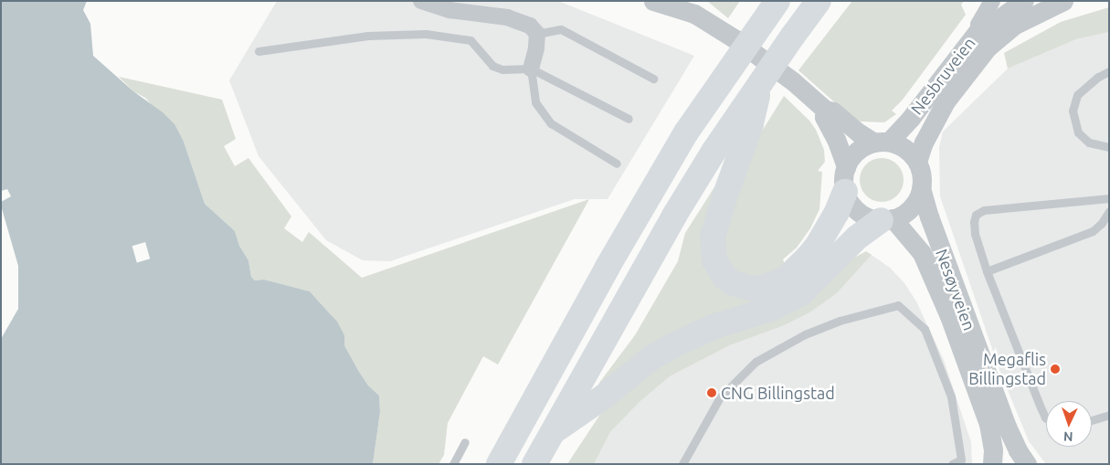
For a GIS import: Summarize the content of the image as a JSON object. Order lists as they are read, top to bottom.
{
  "streets": {
    "street": ["Nesbruveien", "Nesøyveien"]
  },
  "crossings": [
    ["Nesbruveien", "Nesøyveien"]
  ],
  "places": ["Megaflis Billingstad", "CNG Billingstad"],
  "north": "bottom"
}
